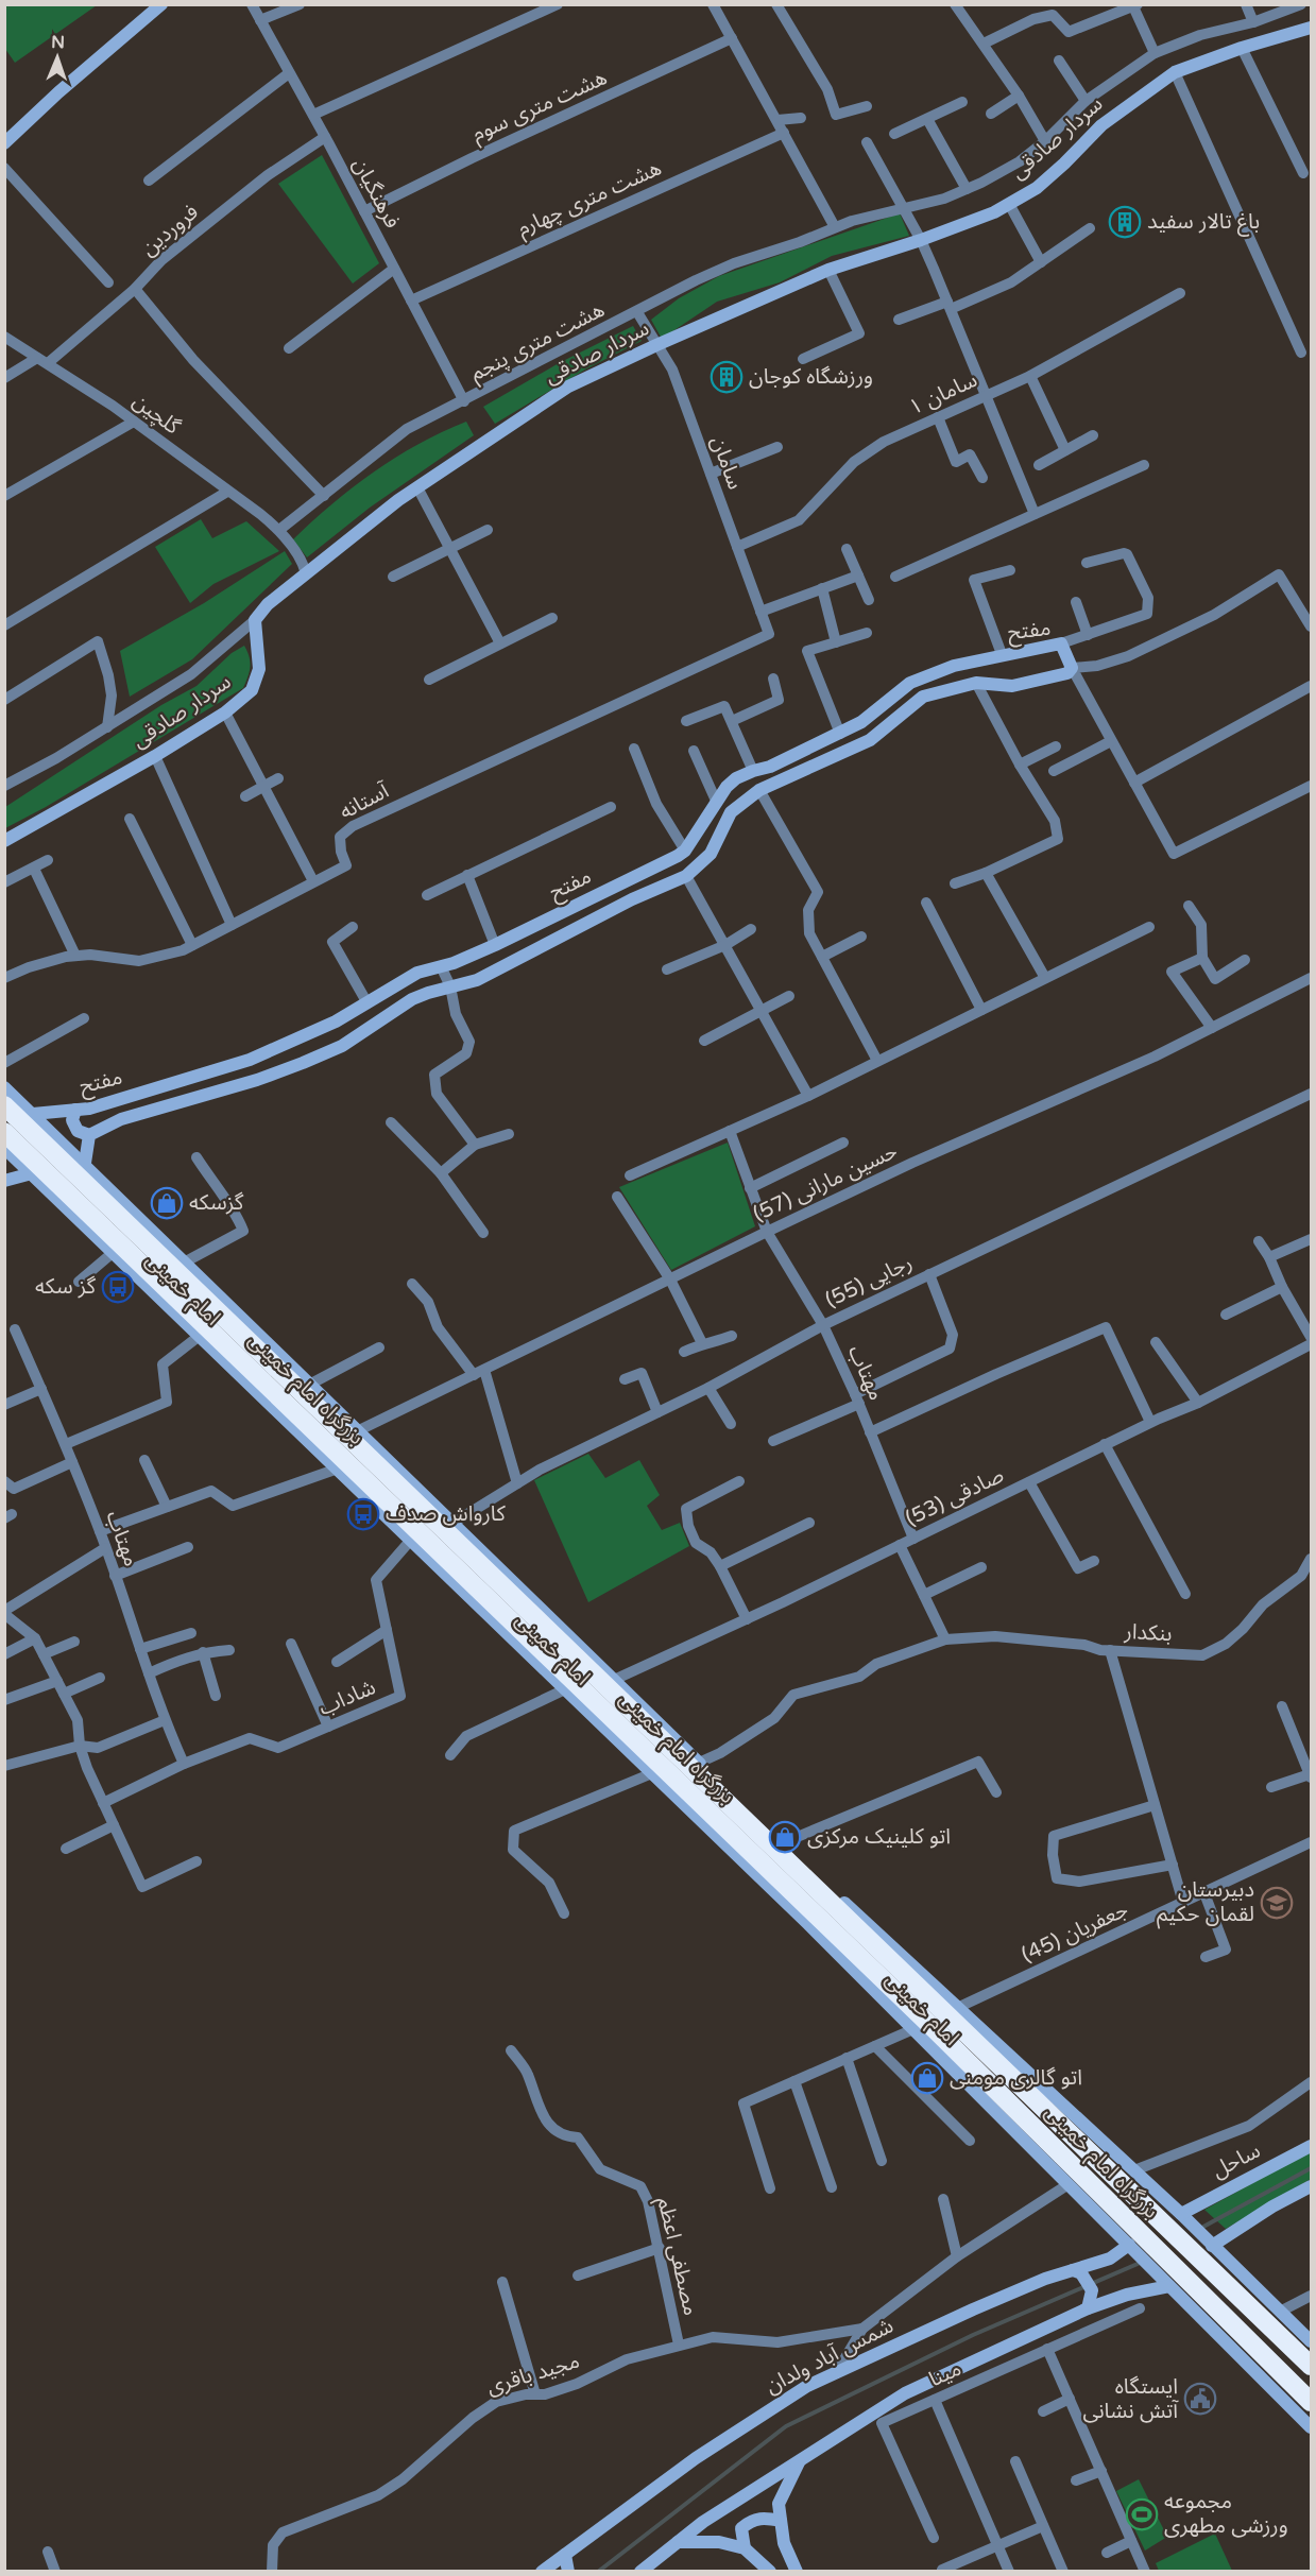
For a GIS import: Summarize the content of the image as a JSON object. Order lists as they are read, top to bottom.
{
  "streets": {
    "highway": ["بزرگراه امام خمینی"],
    "main road": [
      "سردار صادقی",
      "مفتح",
      "امام خمینی",
      "ساحل",
      "شمس آباد ولدان"
    ],
    "street": [
      "هشت متری سوم",
      "فرهنگیان",
      "هشت متری چهارم",
      "فروردین",
      "هشت متری پنجم",
      "سامان ۱",
      "گلچین",
      "سامان",
      "آستانه",
      "حسین مارانی (57)",
      "رجایی (55)",
      "مهتاب",
      "صادقی (53)",
      "بنکدار",
      "شاداب",
      "جعفریان (45)",
      "مصطفی اعظم",
      "مجید باقری",
      "مینا"
    ]
  },
  "crossings": [
    ["هشت متری سوم", "فرهنگیان"],
    ["سردار صادقی", "گلچین"],
    ["سردار صادقی", "سامان"],
    ["فرهنگیان", "هشت متری چهارم"],
    ["فرهنگیان", "فروردین"],
    ["فرهنگیان", "هشت متری پنجم"],
    ["فروردین", "گلچین"],
    ["هشت متری پنجم", "گلچین"],
    ["هشت متری پنجم", "سامان"],
    ["سامان ۱", "سامان"],
    ["سامان", "آستانه"],
    ["مفتح", "امام خمینی"],
    ["حسین مارانی (57)", "امام خمینی"],
    ["حسین مارانی (57)", "مهتاب"],
    ["رجایی (55)", "امام خمینی"],
    ["رجایی (55)", "مهتاب"],
    ["امام خمینی", "صادقی (53)"],
    ["امام خمینی", "بنکدار"],
    ["امام خمینی", "شاداب"],
    ["امام خمینی", "جعفریان (45)"],
    ["امام خمینی", "ساحل"],
    ["امام خمینی", "شمس آباد ولدان"],
    ["مهتاب", "صادقی (53)"],
    ["مهتاب", "شاداب"],
    ["مصطفی اعظم", "مجید باقری"]
  ],
  "places": {
    "building": ["باغ تالار سفید", "ورزشگاه کوجان"],
    "shop": ["گزسکه", "اتو کلینیک مرکزی", "اتو گالری مومنی"],
    "bus stop": ["گز سکه", "کارواش صدف"],
    "school or university": ["دبیرستان لقمان حکیم"],
    "public building": ["ایستگاه آتش نشانی"],
    "sports": ["مجموعه ورزشی مطهری"]
  },
  "north": "top"
}
